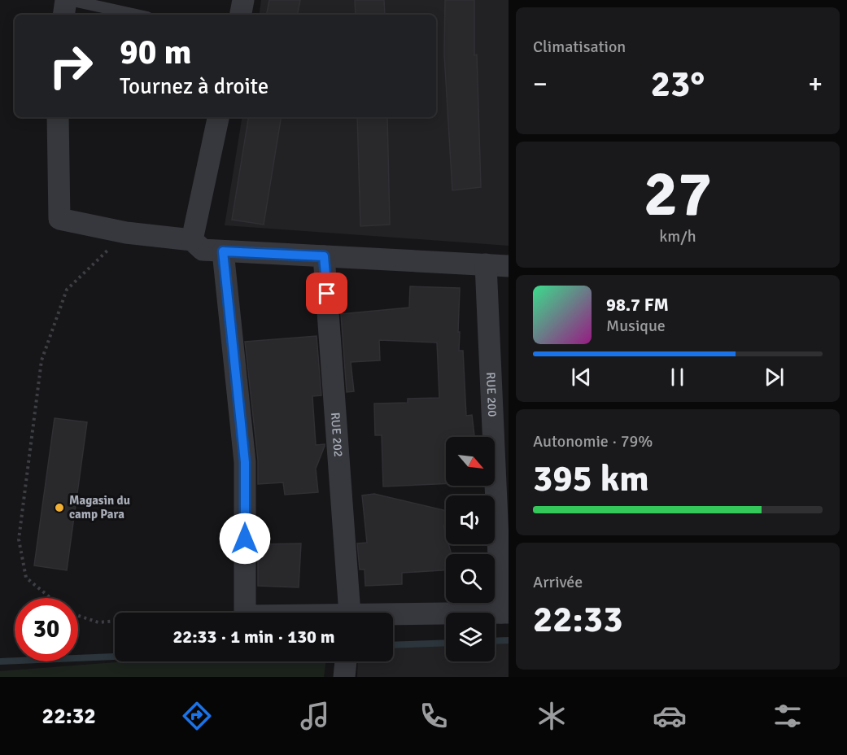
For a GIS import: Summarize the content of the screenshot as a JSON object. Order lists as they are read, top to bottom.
{
  "streets": {
    "street": ["RUE 200", "RUE 202"]
  },
  "places": ["Magasin du camp Para"],
  "north": "bottom right",
  "page": {
    "tile": [
      "Climatisation",
      ["27", "km/h"],
      ["Autonomie · 79%", "395 km"],
      ["Arrivée", "22:33"]
    ],
    "turn": ["90 m", "Tournez à droite"],
    "heat": ["−", "23°", "+"],
    "song": ["98.7 FM", "Musique"],
    "limit": "30",
    "trip": "22:33 · 1 min · 130 m",
    "tabs": "22:32"
  }
}
